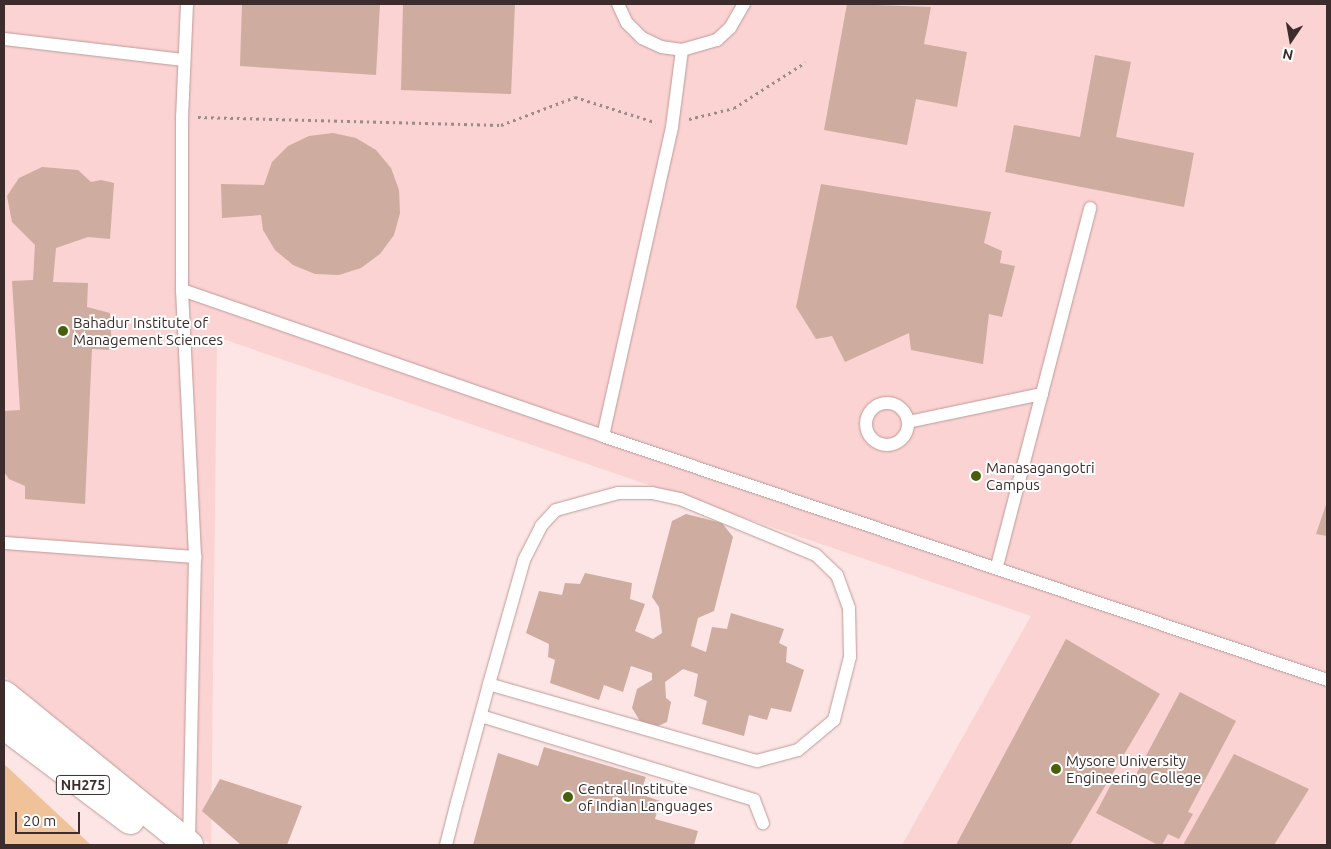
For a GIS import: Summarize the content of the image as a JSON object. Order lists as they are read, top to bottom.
{
  "streets": {
    "main road": ["NH275"]
  },
  "places": [
    "Bahadur Institute of Management Sciences",
    "Manasagangotri Campus",
    "Mysore University Engineering College",
    "Central Institute of Indian Languages"
  ],
  "scale_bar": "20 m",
  "north": "bottom"
}
